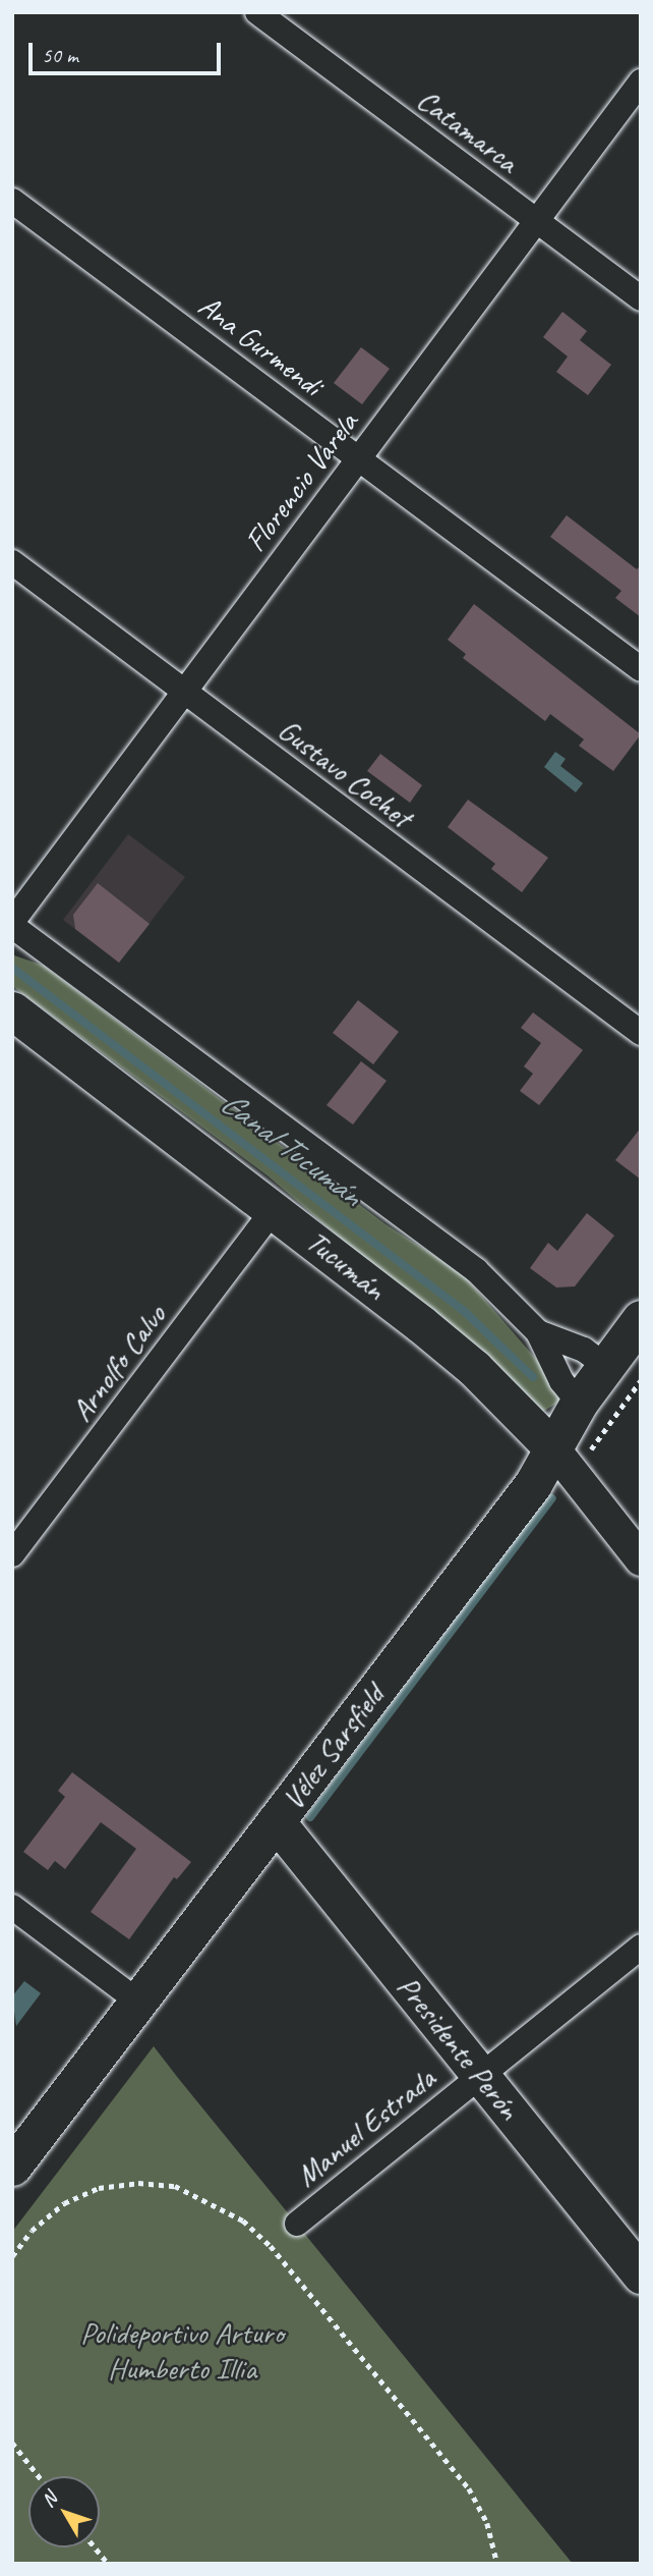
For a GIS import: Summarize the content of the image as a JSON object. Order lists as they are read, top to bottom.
{
  "streets": {
    "main road": ["Tucumán", "Vélez Sarsfield", "Presidente Perón"],
    "street": [
      "Catamarca",
      "Ana Gurmendi",
      "Florencio Varela",
      "Gustavo Cochet",
      "Arnolfo Calvo",
      "Manuel Estrada"
    ]
  },
  "crossings": [
    ["Catamarca", "Florencio Varela"],
    ["Ana Gurmendi", "Florencio Varela"],
    ["Florencio Varela", "Gustavo Cochet"],
    ["Tucumán", "Arnolfo Calvo"],
    ["Tucumán", "Vélez Sarsfield"],
    ["Vélez Sarsfield", "Presidente Perón"],
    ["Presidente Perón", "Manuel Estrada"]
  ],
  "water": ["Canal Tucumán"],
  "parks": ["Polideportivo Arturo Humberto Illia"],
  "scale_bar": "50 m",
  "north": "top left"
}
